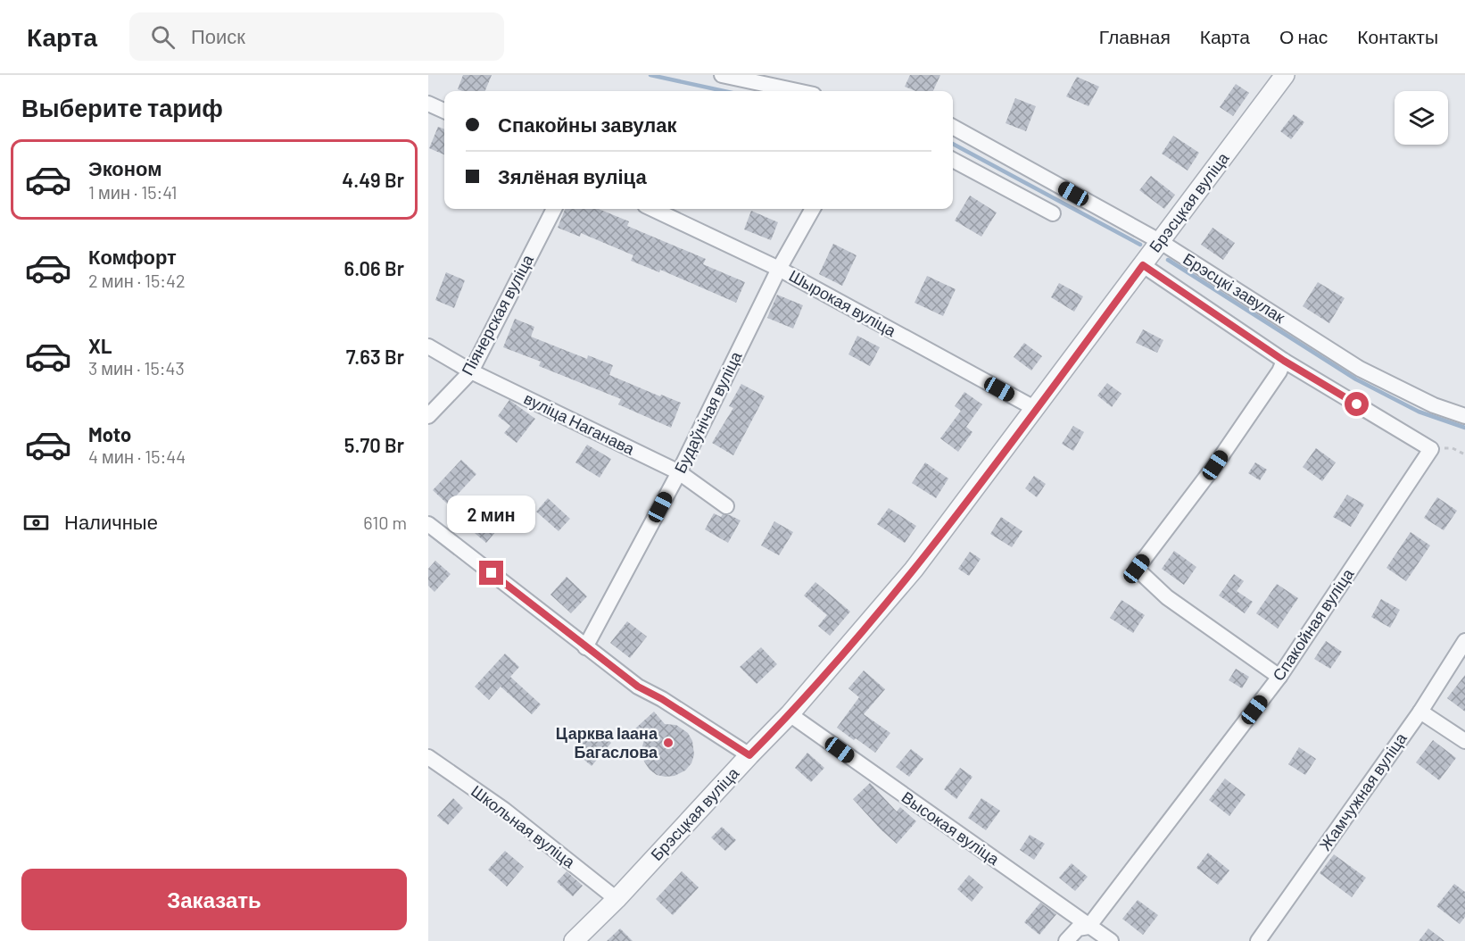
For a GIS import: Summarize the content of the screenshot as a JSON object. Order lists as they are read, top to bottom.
{
  "streets": {
    "street": [
      "Брэсцкая вуліца",
      "Брэсцкі завулак",
      "Шырокая вуліца",
      "Піянерская вуліца",
      "Будаўнічая вуліца",
      "вуліца Наганава",
      "Спакойная вуліца",
      "Жамчужная вуліца",
      "Школьная вуліца",
      "Высокая вуліца"
    ]
  },
  "crossings": [
    ["Брэсцкая вуліца", "Брэсцкі завулак"],
    ["Брэсцкая вуліца", "Шырокая вуліца"],
    ["Брэсцкая вуліца", "Школьная вуліца"],
    ["Брэсцкая вуліца", "Высокая вуліца"],
    ["Шырокая вуліца", "Будаўнічая вуліца"],
    ["Піянерская вуліца", "вуліца Наганава"],
    ["Будаўнічая вуліца", "вуліца Наганава"],
    ["Спакойная вуліца", "Высокая вуліца"]
  ],
  "places": ["Царква Іаана Багаслова"],
  "page": {
    "header": "Карта",
    "search": "Поиск",
    "nav": [
      "Главная",
      "Карта",
      "О нас",
      "Контакты"
    ],
    "heading": "Выберите тариф",
    "banner": ["Спакойны завулак", "Зялёная вуліца"],
    "list": [
      {
        "name": "Эконом",
        "note": "1 мин · 15:41",
        "value": "4.49 Br"
      },
      {
        "name": "Комфорт",
        "note": "2 мин · 15:42",
        "value": "6.06 Br"
      },
      {
        "name": "XL",
        "note": "3 мин · 15:43",
        "value": "7.63 Br"
      },
      {
        "name": "Moto",
        "note": "4 мин · 15:44",
        "value": "5.70 Br"
      }
    ],
    "pay": ["Наличные", "610 m"],
    "bubble": "2 мин",
    "buttons": "Заказать"
  }
}
